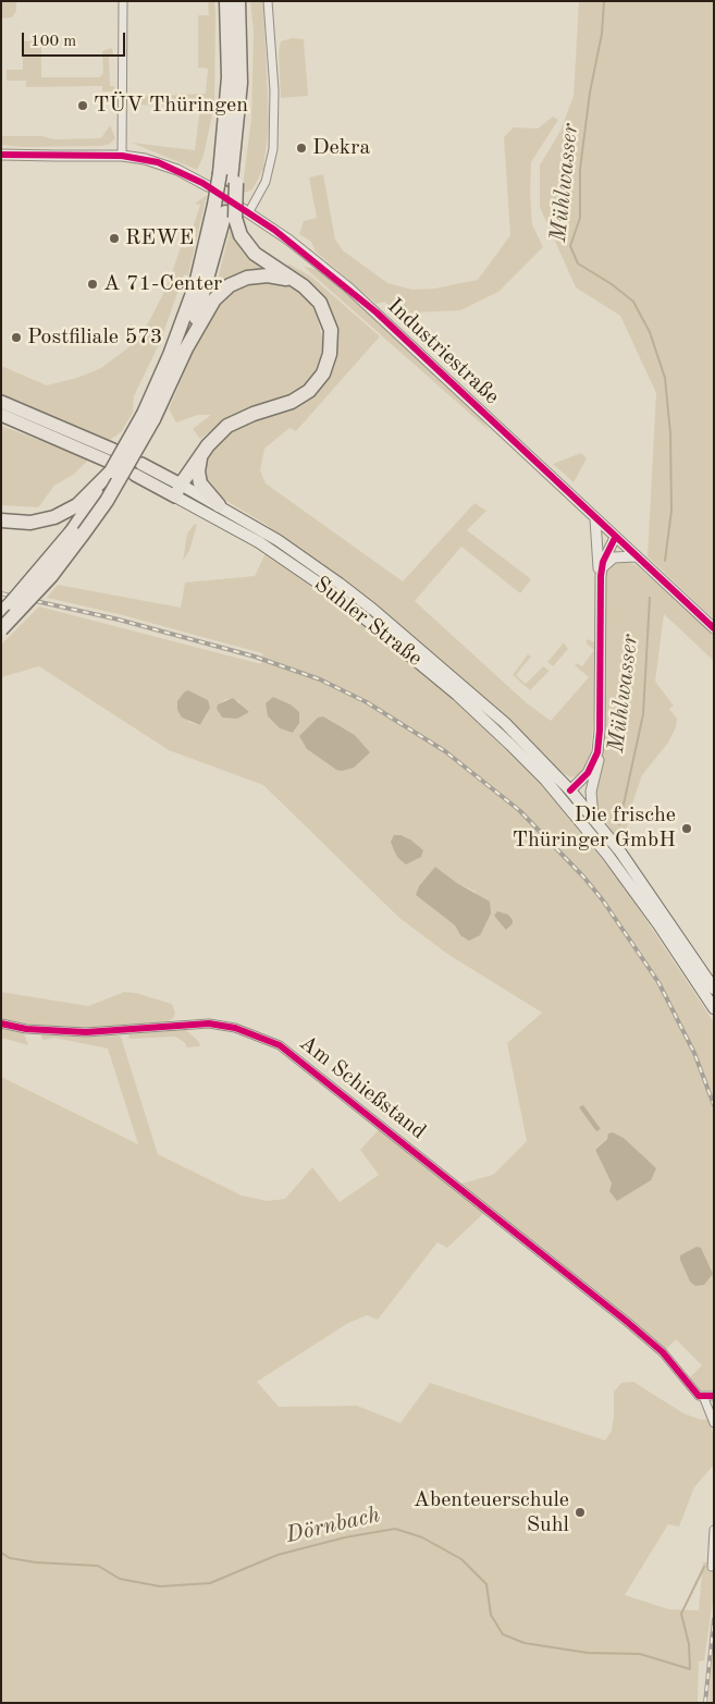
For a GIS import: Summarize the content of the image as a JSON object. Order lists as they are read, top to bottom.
{
  "streets": {
    "main road": ["Suhler Straße"],
    "street": ["Industriestraße", "Am Schießstand"]
  },
  "water": ["Mühlwasser", "Dörnbach"],
  "places": [
    "TÜV Thüringen",
    "Dekra",
    "REWE",
    "A 71-Center",
    "Postfiliale 573",
    "Die frische Thüringer GmbH",
    "Abenteuerschule Suhl"
  ],
  "scale_bar": "100 m"
}
